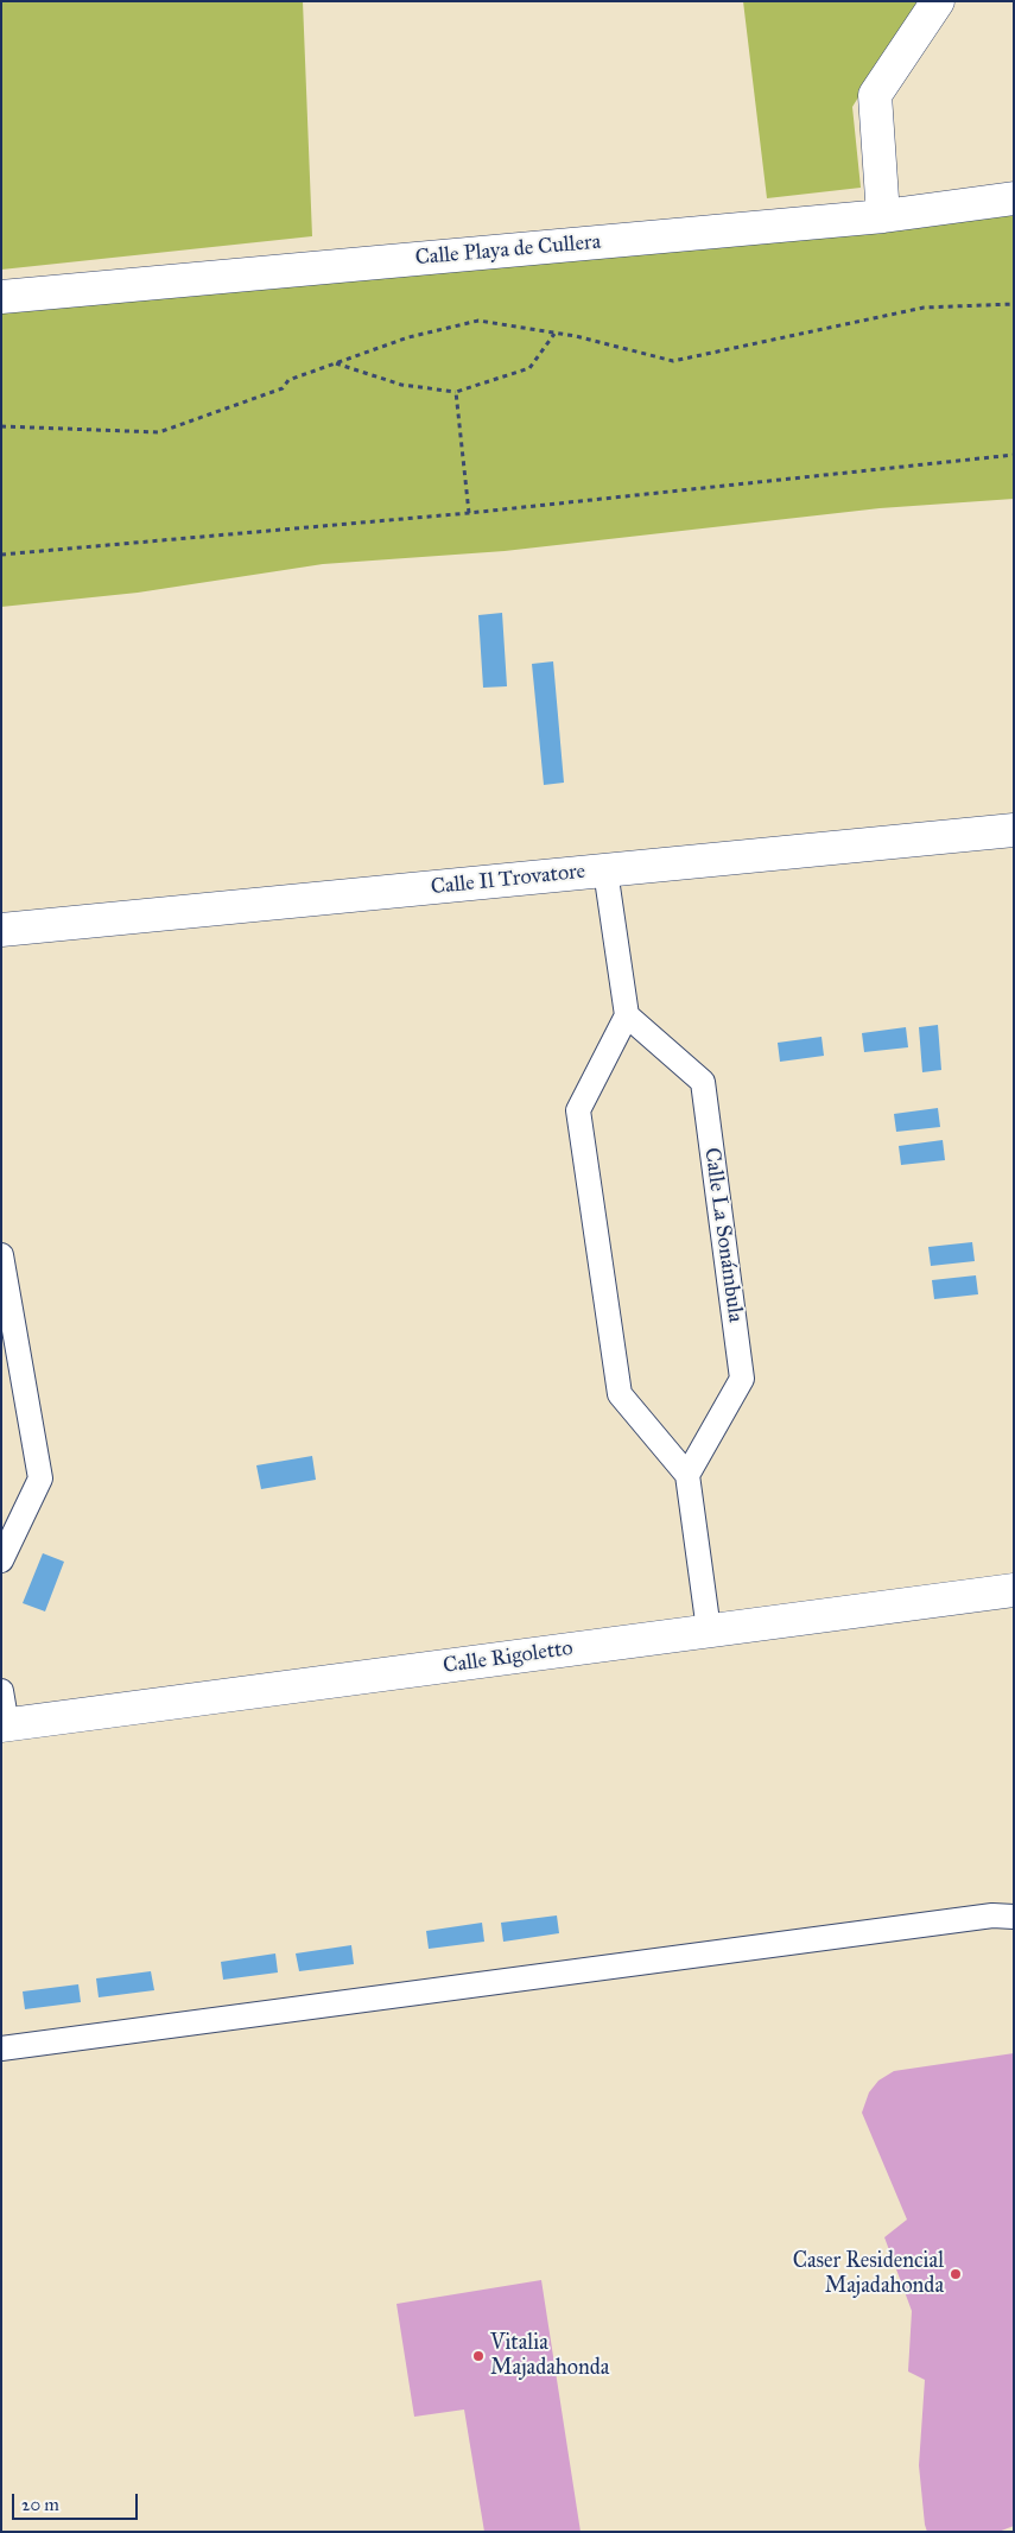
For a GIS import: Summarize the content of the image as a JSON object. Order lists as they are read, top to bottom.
{
  "streets": {
    "street": ["Calle Playa de Cullera", "Calle Il Trovatore", "Calle Rigoletto"],
    "lane": ["Calle La Sonámbula"]
  },
  "places": ["Caser Residencial Majadahonda", "Vitalia Majadahonda"],
  "scale_bar": "20 m"
}
